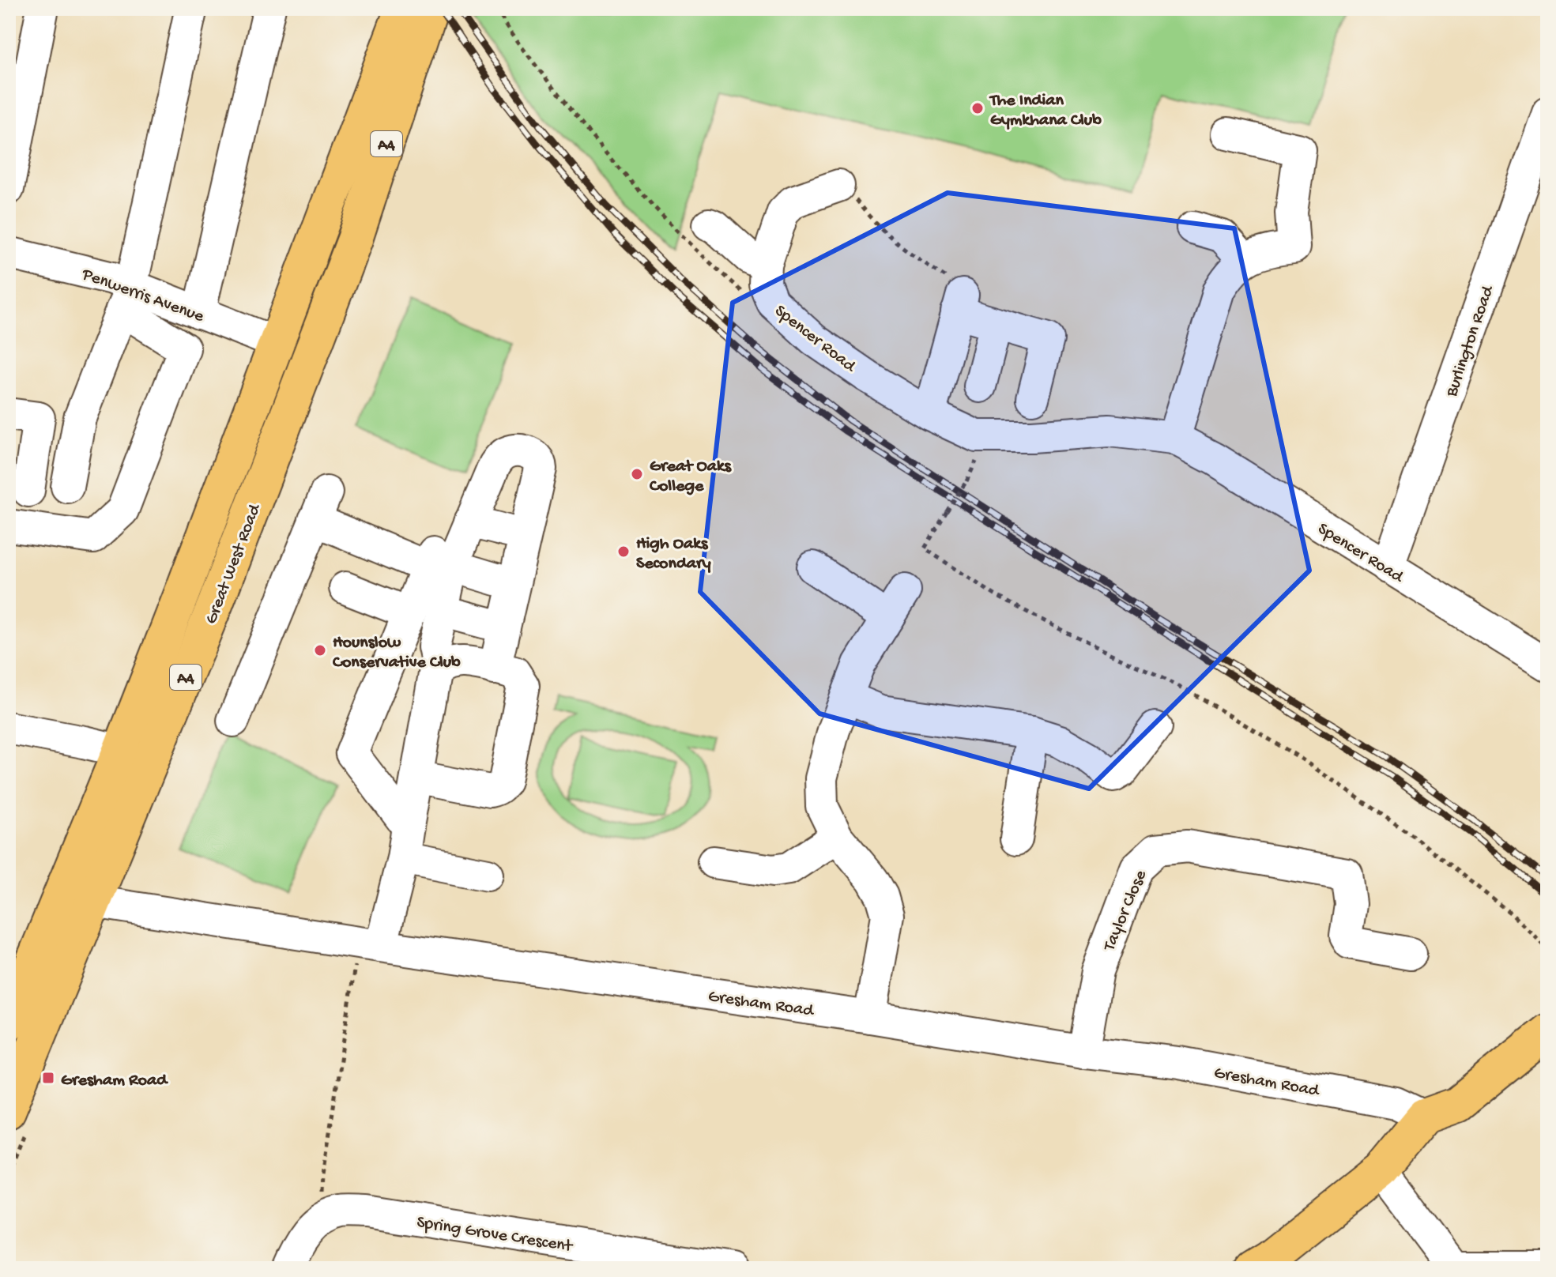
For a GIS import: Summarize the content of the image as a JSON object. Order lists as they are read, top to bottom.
{
  "streets": {
    "main road": ["A4", "Great West Road"],
    "street": [
      "Penwerris Avenue",
      "Spencer Road",
      "Burlington Road",
      "Taylor Close",
      "Gresham Road",
      "Spring Grove Crescent"
    ]
  },
  "crossings": [
    ["Penwerris Avenue", "Great West Road"],
    ["Spencer Road", "Burlington Road"],
    ["Great West Road", "Gresham Road"],
    ["Taylor Close", "Gresham Road"]
  ],
  "places": {
    "other": [
      "The Indian Gymkhana Club",
      "Great Oaks College",
      "High Oaks Secondary",
      "Hounslow Conservative Club"
    ],
    "transit": ["Gresham Road"]
  }
}
